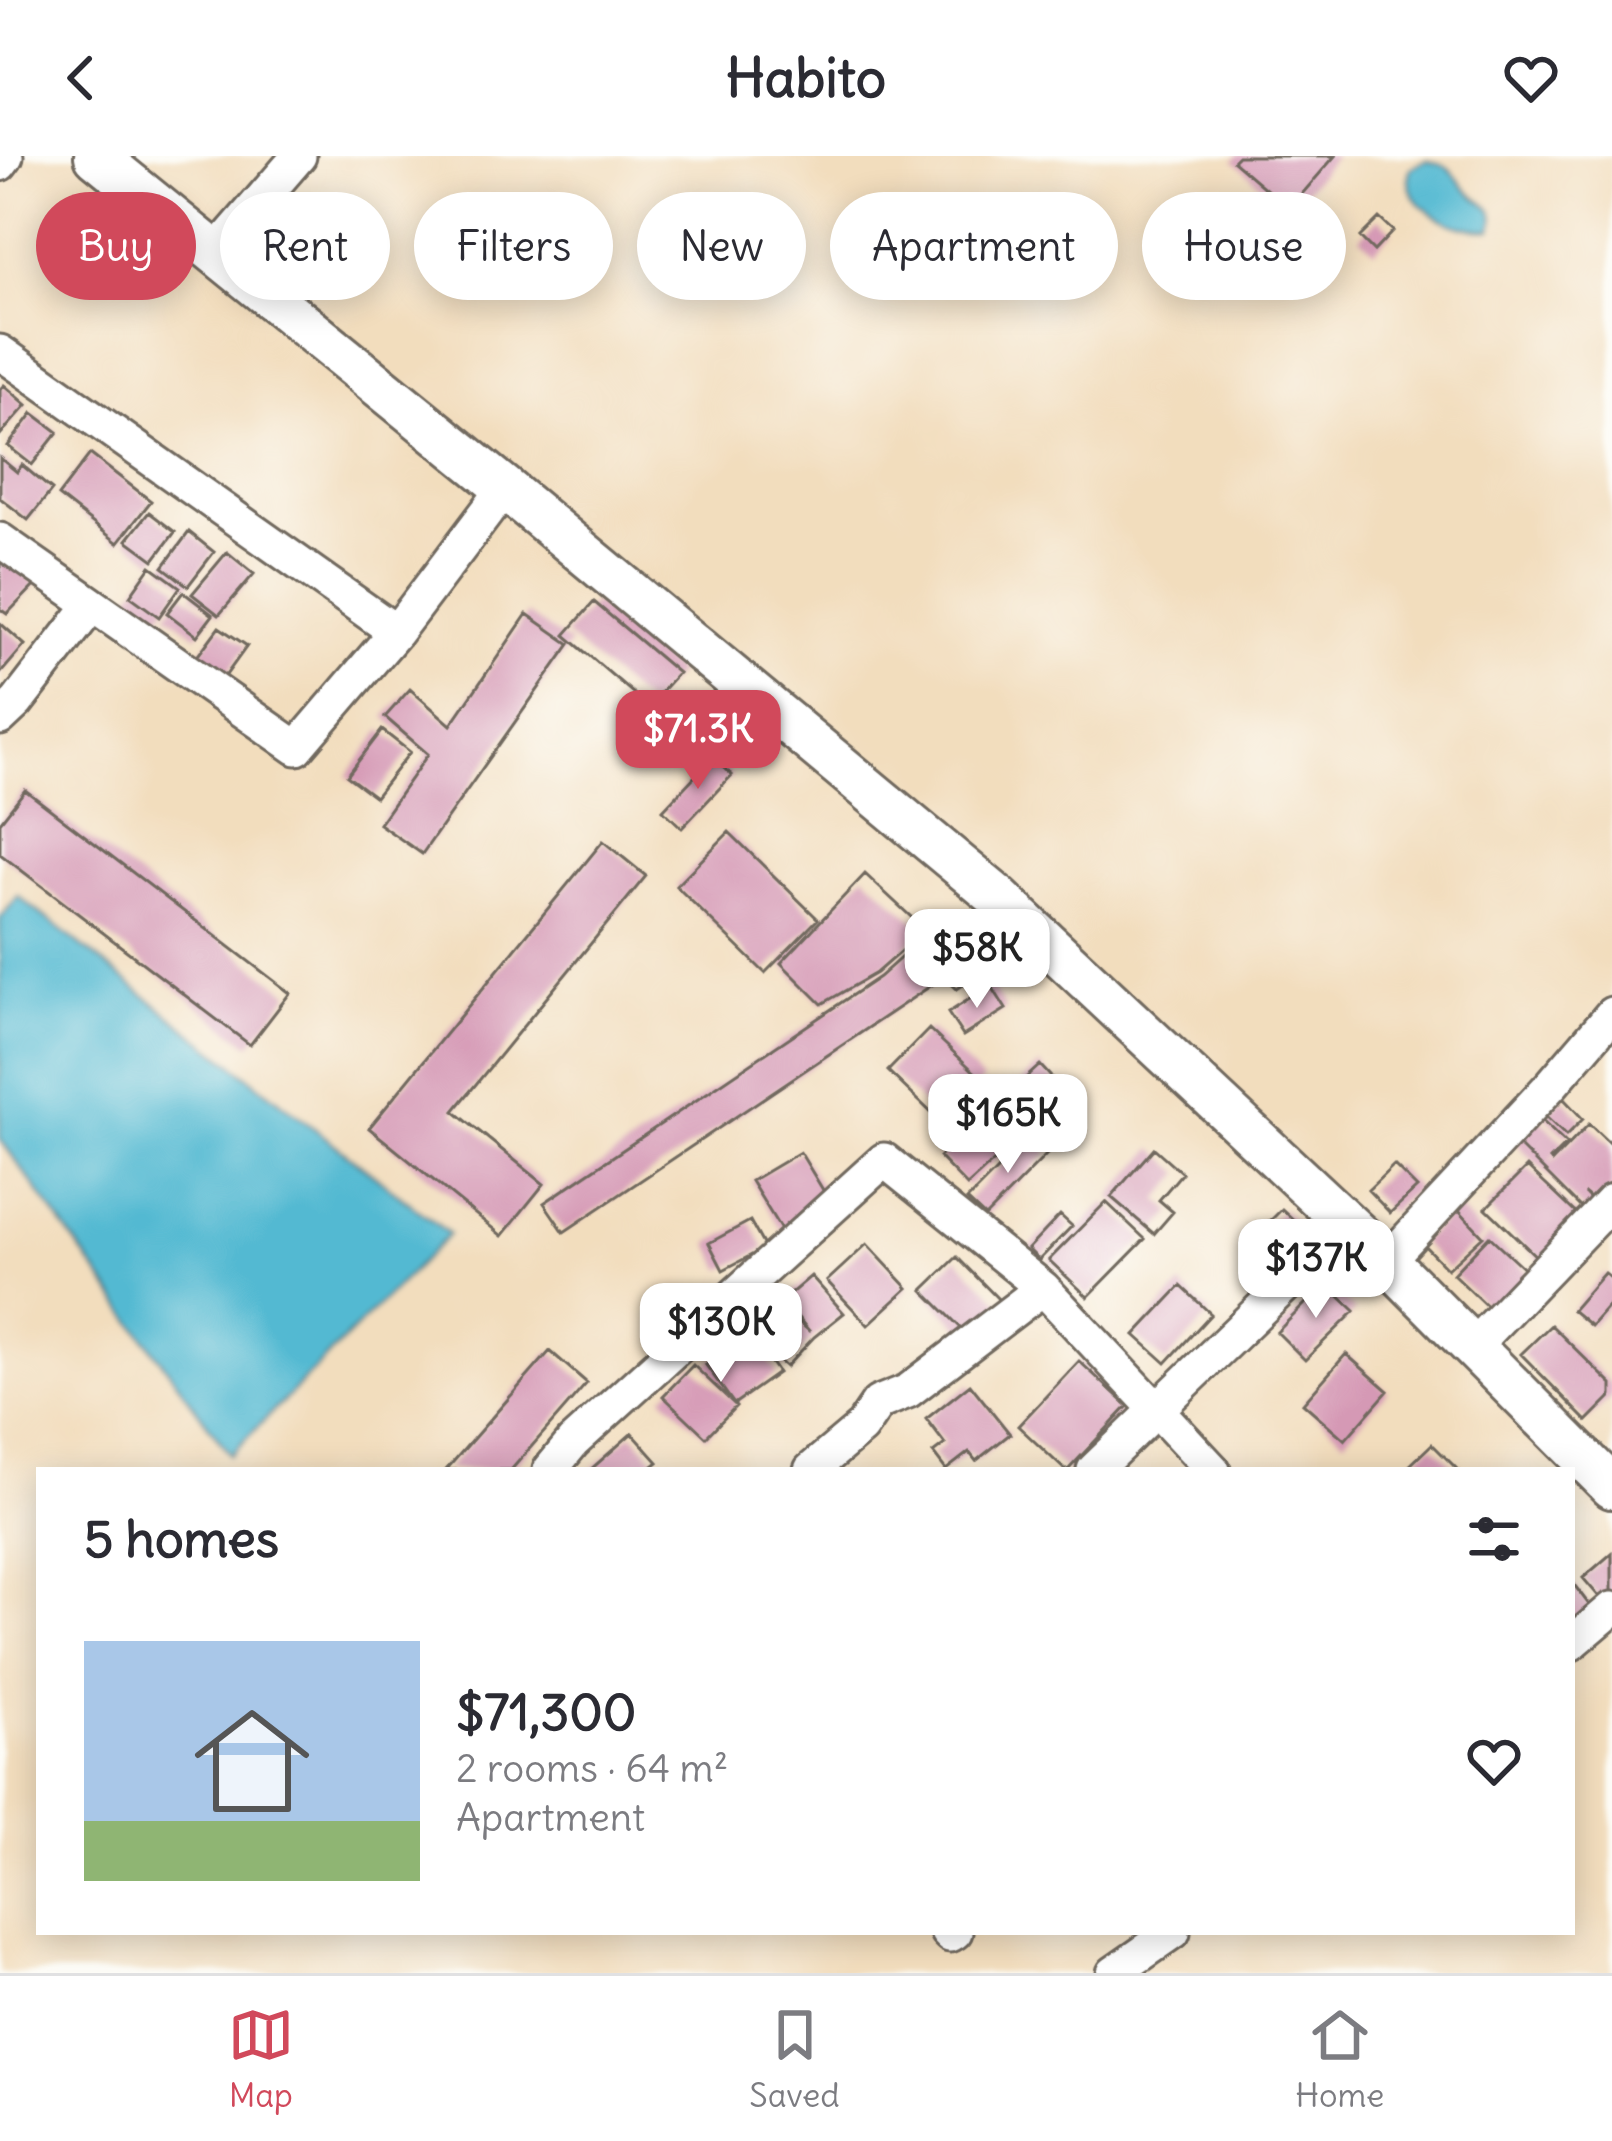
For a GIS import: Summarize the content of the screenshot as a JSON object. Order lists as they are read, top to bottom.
{
  "page": {
    "header": "Habito",
    "chip": [
      "Buy",
      "Rent",
      "Filters",
      "New",
      "Apartment",
      "House"
    ],
    "price": [
      "$71.3K",
      "$58K",
      "$165K",
      "$137K",
      "$130K"
    ],
    "heading": "5 homes",
    "list": [
      {
        "name": "$71,300",
        "note": "2 rooms · 64 m² · Apartment"
      }
    ],
    "tabs": ["Map", "Saved", "Home"]
  }
}
